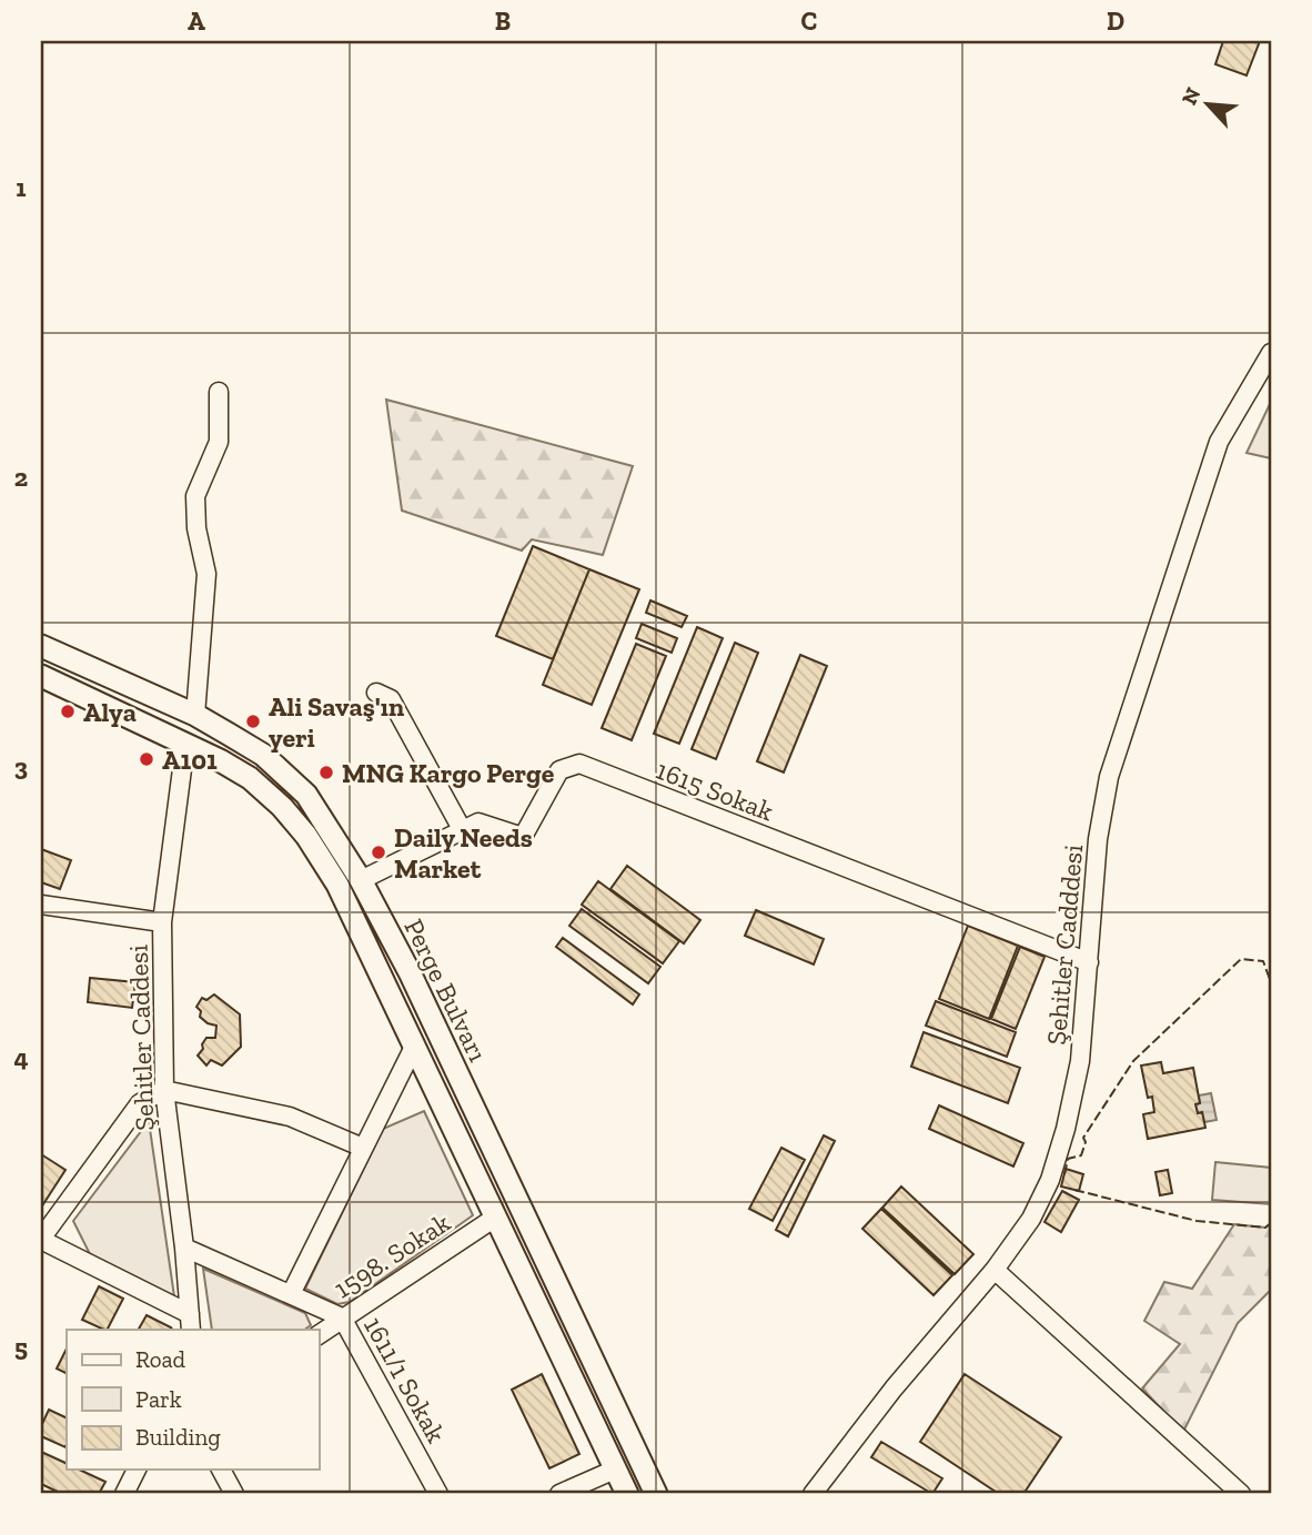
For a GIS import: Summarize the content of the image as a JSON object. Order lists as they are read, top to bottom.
{
  "streets": {
    "main road": ["Perge Bulvarı"],
    "street": [
      "1615 Sokak",
      "Şehitler Cadddesi",
      "Şehitler Caddesi",
      "1598. Sokak",
      "1611/1 Sokak"
    ]
  },
  "crossings": [
    ["1615 Sokak", "Şehitler Cadddesi"],
    ["1615 Sokak", "Perge Bulvarı"],
    ["Perge Bulvarı", "Şehitler Caddesi"],
    ["Perge Bulvarı", "1598. Sokak"],
    ["Şehitler Caddesi", "1611/1 Sokak"],
    ["1598. Sokak", "1611/1 Sokak"]
  ],
  "places": [
    "Alya",
    "Ali Savaş'ın yeri",
    "A101",
    "MNG Kargo Perge",
    "Daily Needs Market"
  ],
  "legend": ["Road", "Park", "Building"],
  "north": "top left",
  "grid": {
    "columns": [
      "A",
      "B",
      "C",
      "D"
    ],
    "rows": [
      "1",
      "2",
      "3",
      "4",
      "5"
    ]
  }
}
